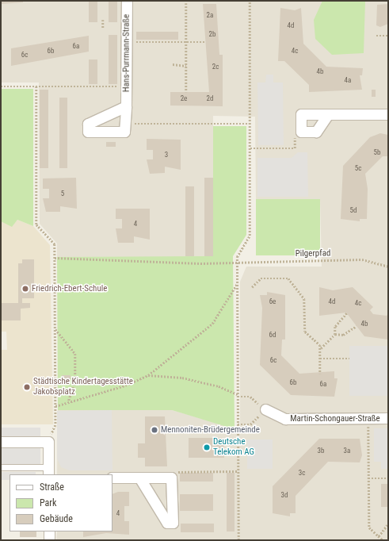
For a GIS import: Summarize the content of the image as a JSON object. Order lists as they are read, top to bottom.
{
  "streets": {
    "street": ["Hans-Purrmann-Straße", "Martin-Schongauer-Straße"],
    "path": ["Pilgerpfad"]
  },
  "places": [
    "Friedrich-Ebert-Schule",
    "Städtische Kindertagesstätte Jakobsplatz",
    "Mennoniten-Brüdergemeinde",
    "Deutsche Telekom AG"
  ],
  "house_numbers": [
    "2a",
    "4d",
    "2b",
    "6a",
    "6b",
    "4c",
    "6c",
    "2c",
    "4b",
    "4a",
    "2e",
    "2d",
    "5b",
    "3",
    "5c",
    "5",
    "5d",
    "4",
    "6e",
    "4d",
    "4c",
    "4b",
    "6d",
    "6c",
    "6b",
    "6a",
    "3b",
    "3a",
    "3c",
    "3d",
    "4"
  ],
  "legend": ["Straße", "Park", "Gebäude"]
}
